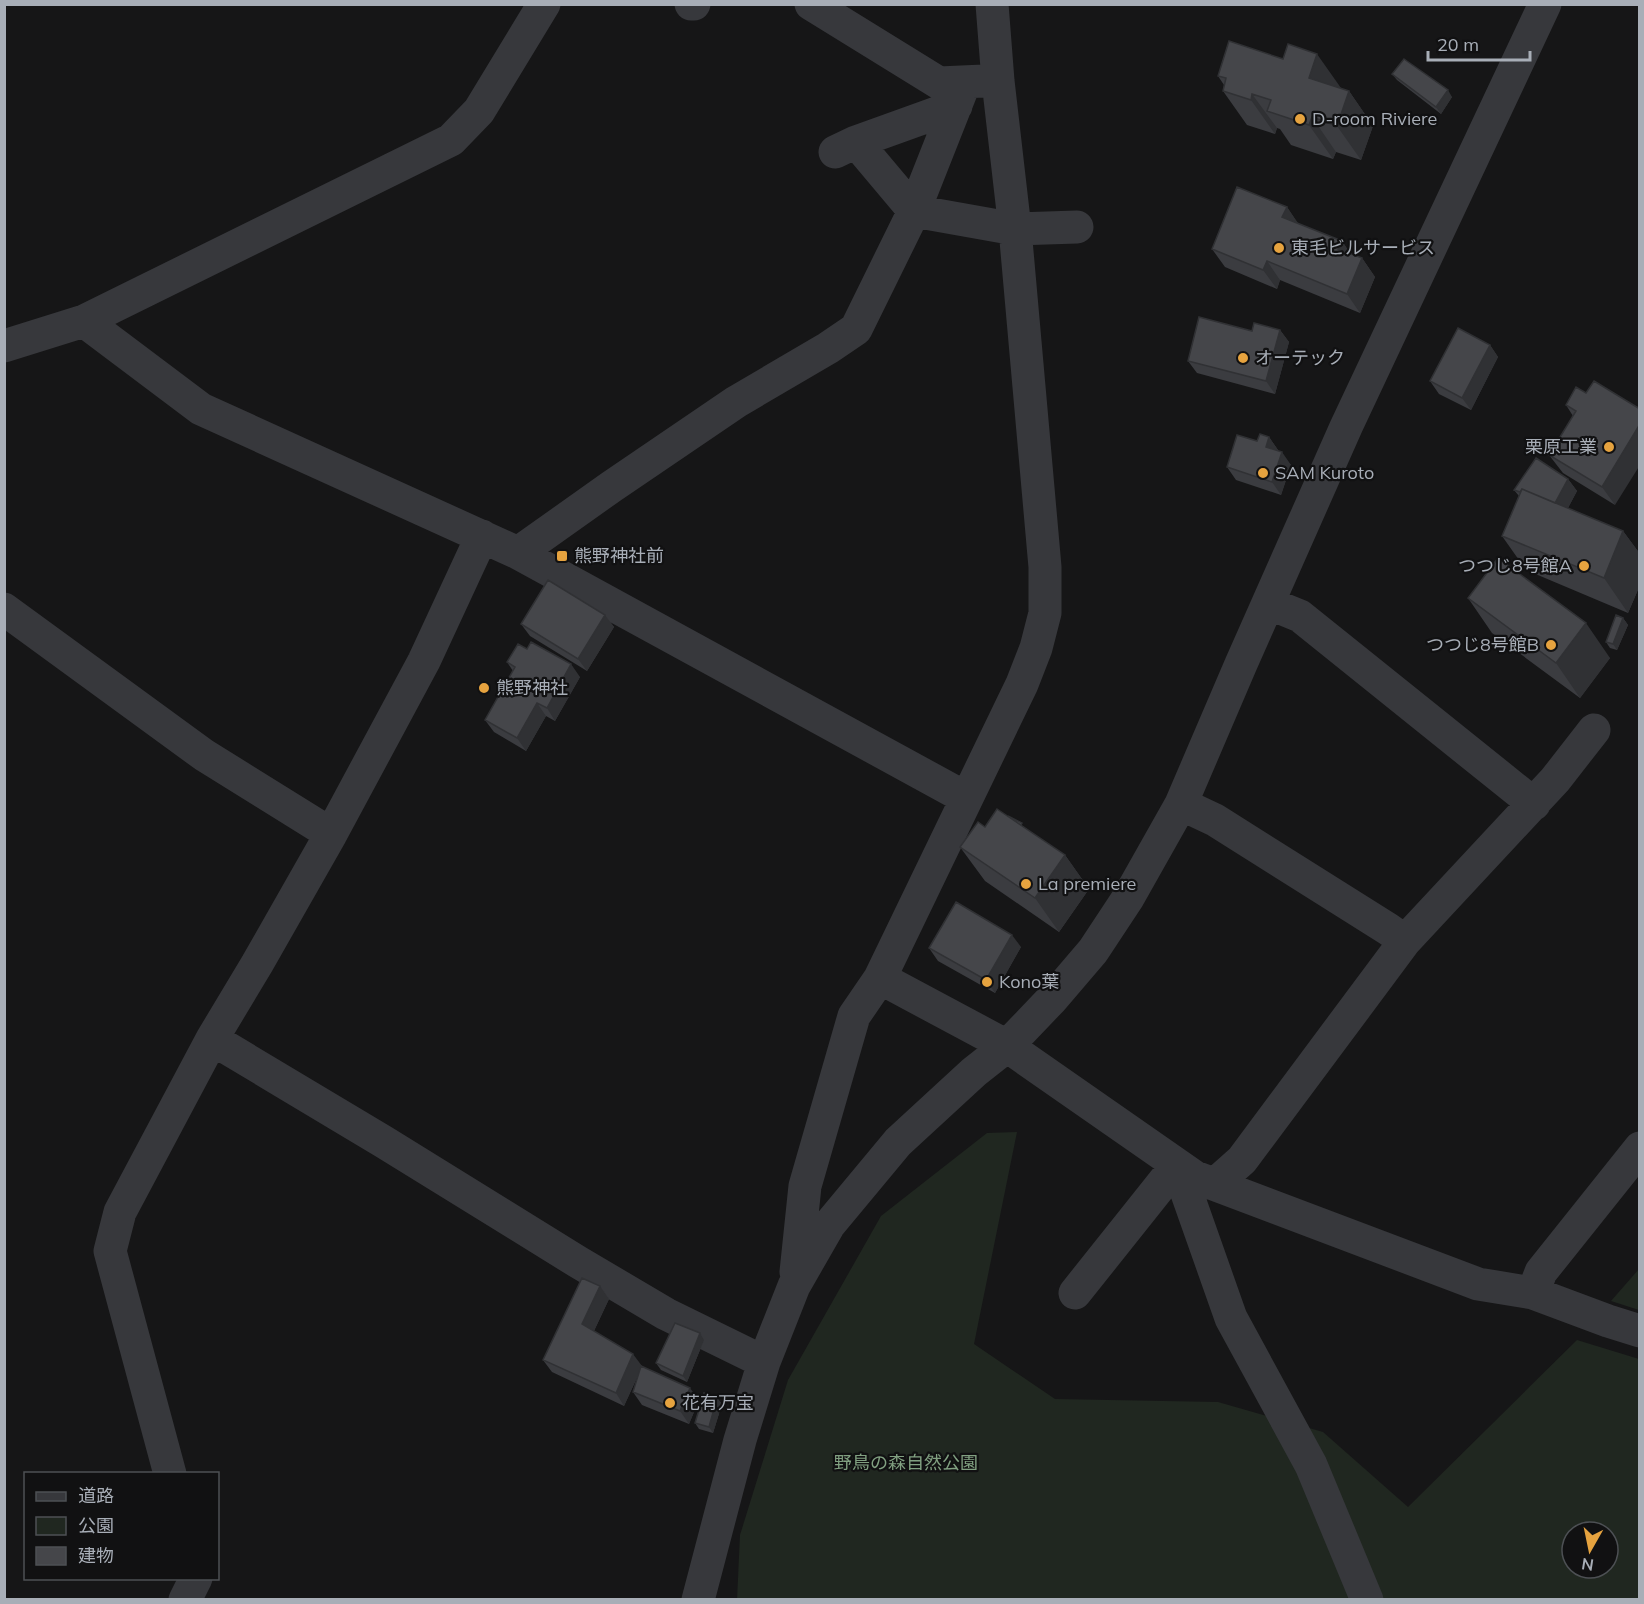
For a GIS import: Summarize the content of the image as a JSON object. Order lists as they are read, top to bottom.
{
  "parks": ["野鳥の森自然公園"],
  "places": {
    "other": [
      "D-room Riviere",
      "東毛ビルサービス",
      "オーテック",
      "栗原工業",
      "SAM Kuroto",
      "つつじ8号館A",
      "つつじ8号館B",
      "熊野神社",
      "La premiere",
      "Kono葉",
      "花有万宝"
    ],
    "transit": ["熊野神社前"]
  },
  "legend": ["道路", "公園", "建物"],
  "scale_bar": "20 m",
  "north": "bottom"
}
